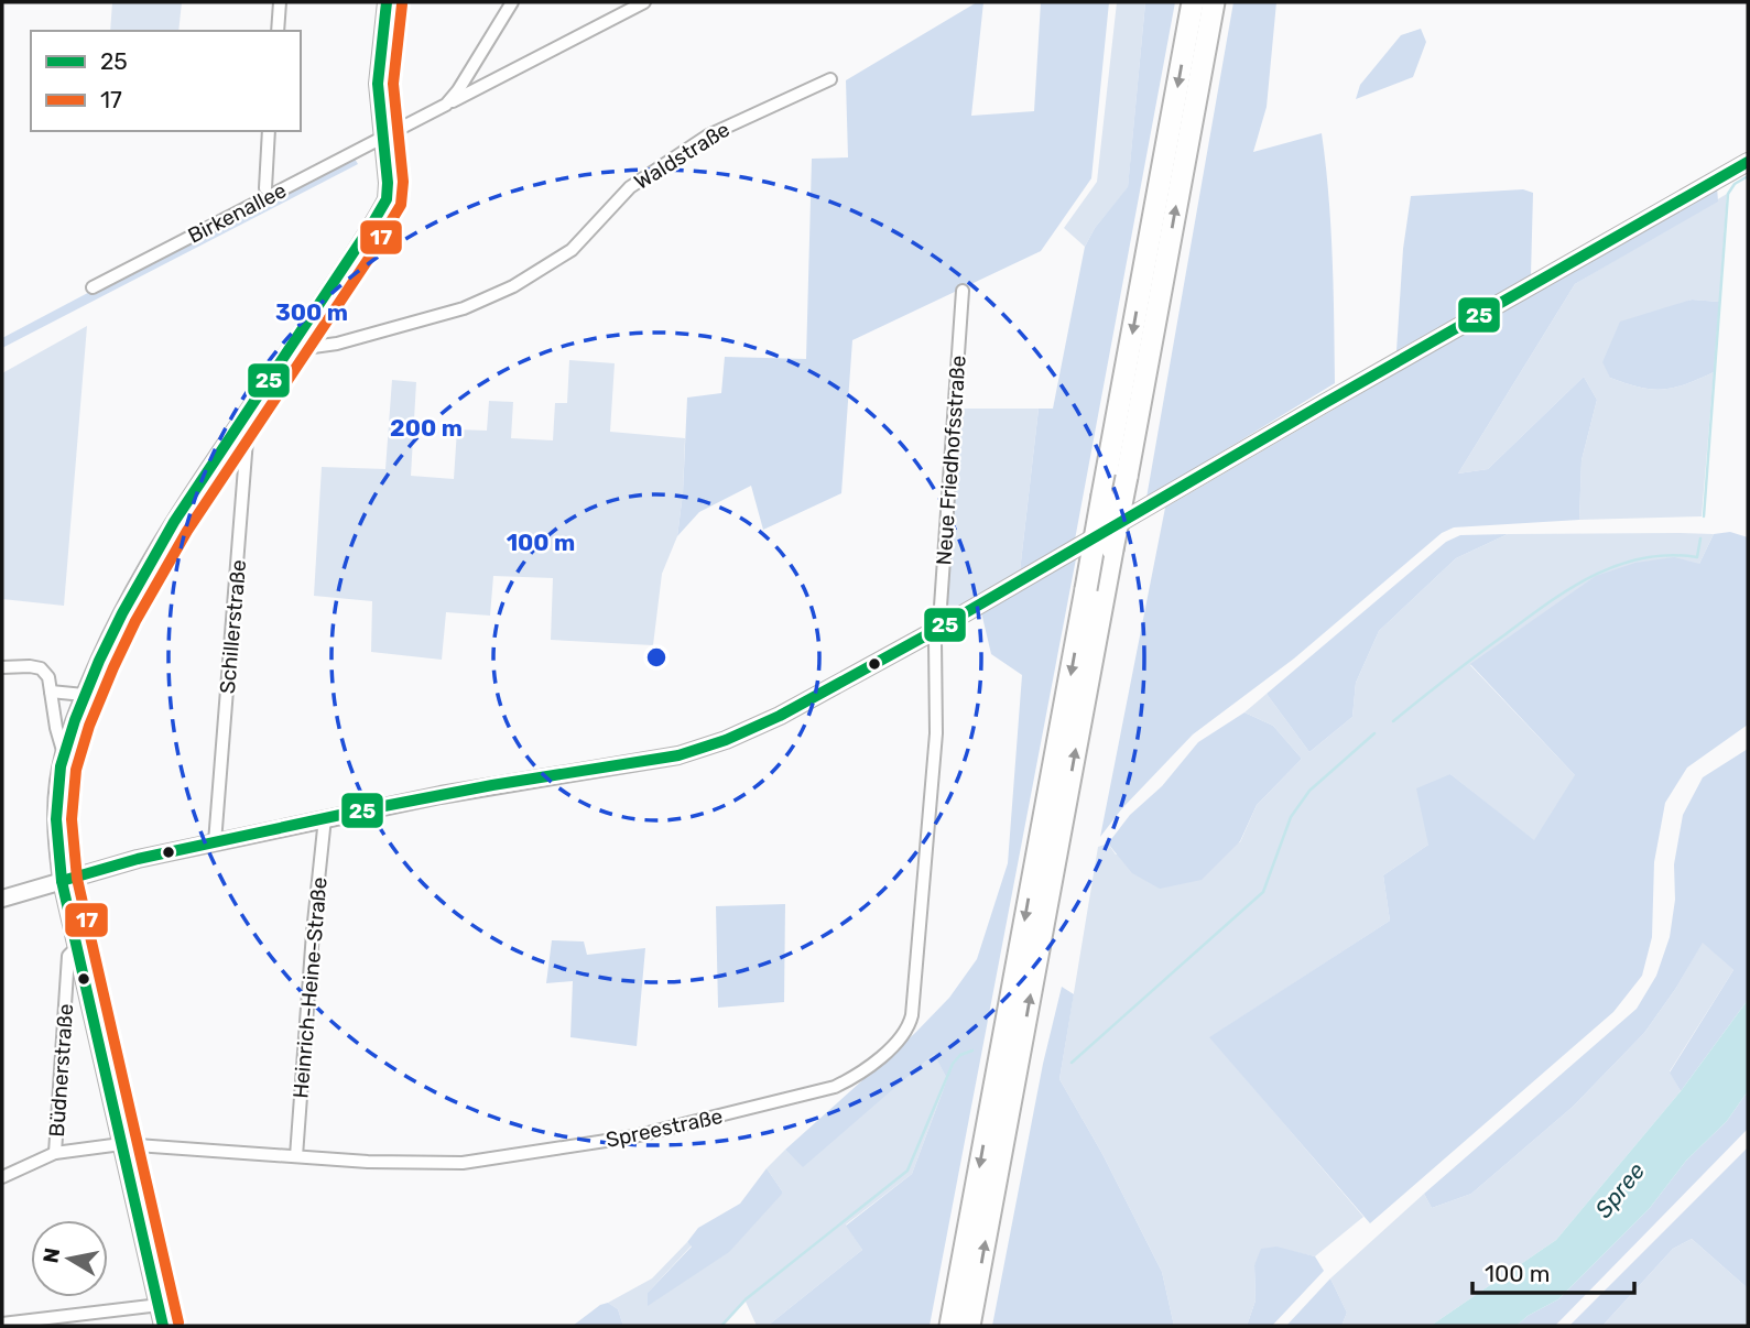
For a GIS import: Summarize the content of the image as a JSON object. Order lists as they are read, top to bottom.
{
  "streets": {
    "street": [
      "Waldstraße",
      "Birkenallee",
      "Neue Friedhofsstraße",
      "Schillerstraße",
      "Heinrich-Heine-Straße",
      "Büdnerstraße",
      "Spreestraße"
    ]
  },
  "crossings": [
    ["Neue Friedhofsstraße", "Spreestraße"],
    ["Heinrich-Heine-Straße", "Spreestraße"],
    ["Büdnerstraße", "Spreestraße"]
  ],
  "water": ["Spree"],
  "lines": ["transit line 25", "transit line 17"],
  "legend": ["25", "17"],
  "scale_bar": "100 m",
  "north": "left",
  "rings": ["300 m", "200 m", "100 m"]
}
